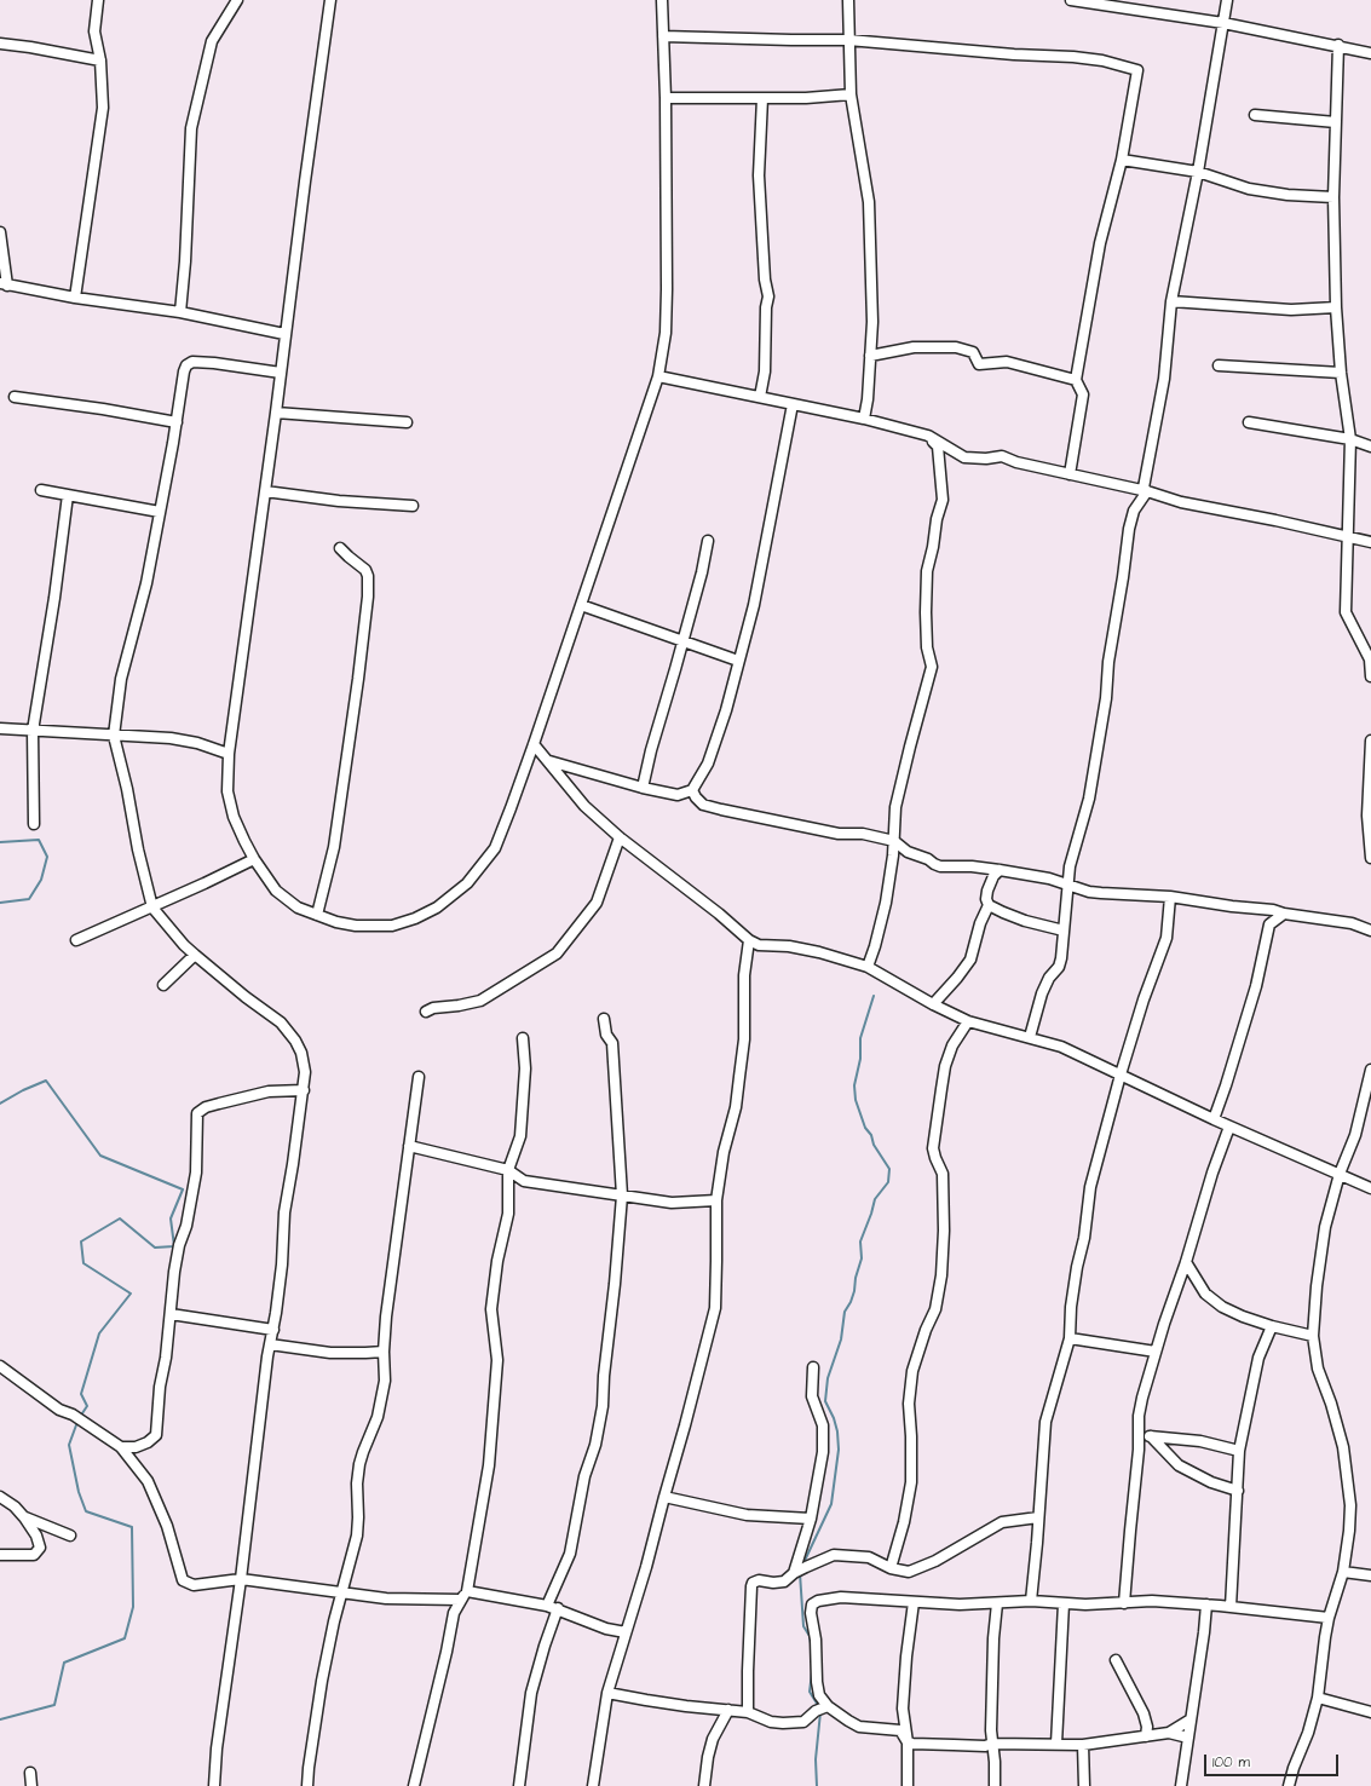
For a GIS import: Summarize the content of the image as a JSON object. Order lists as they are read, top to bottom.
{
  "scale_bar": "100 m"
}
